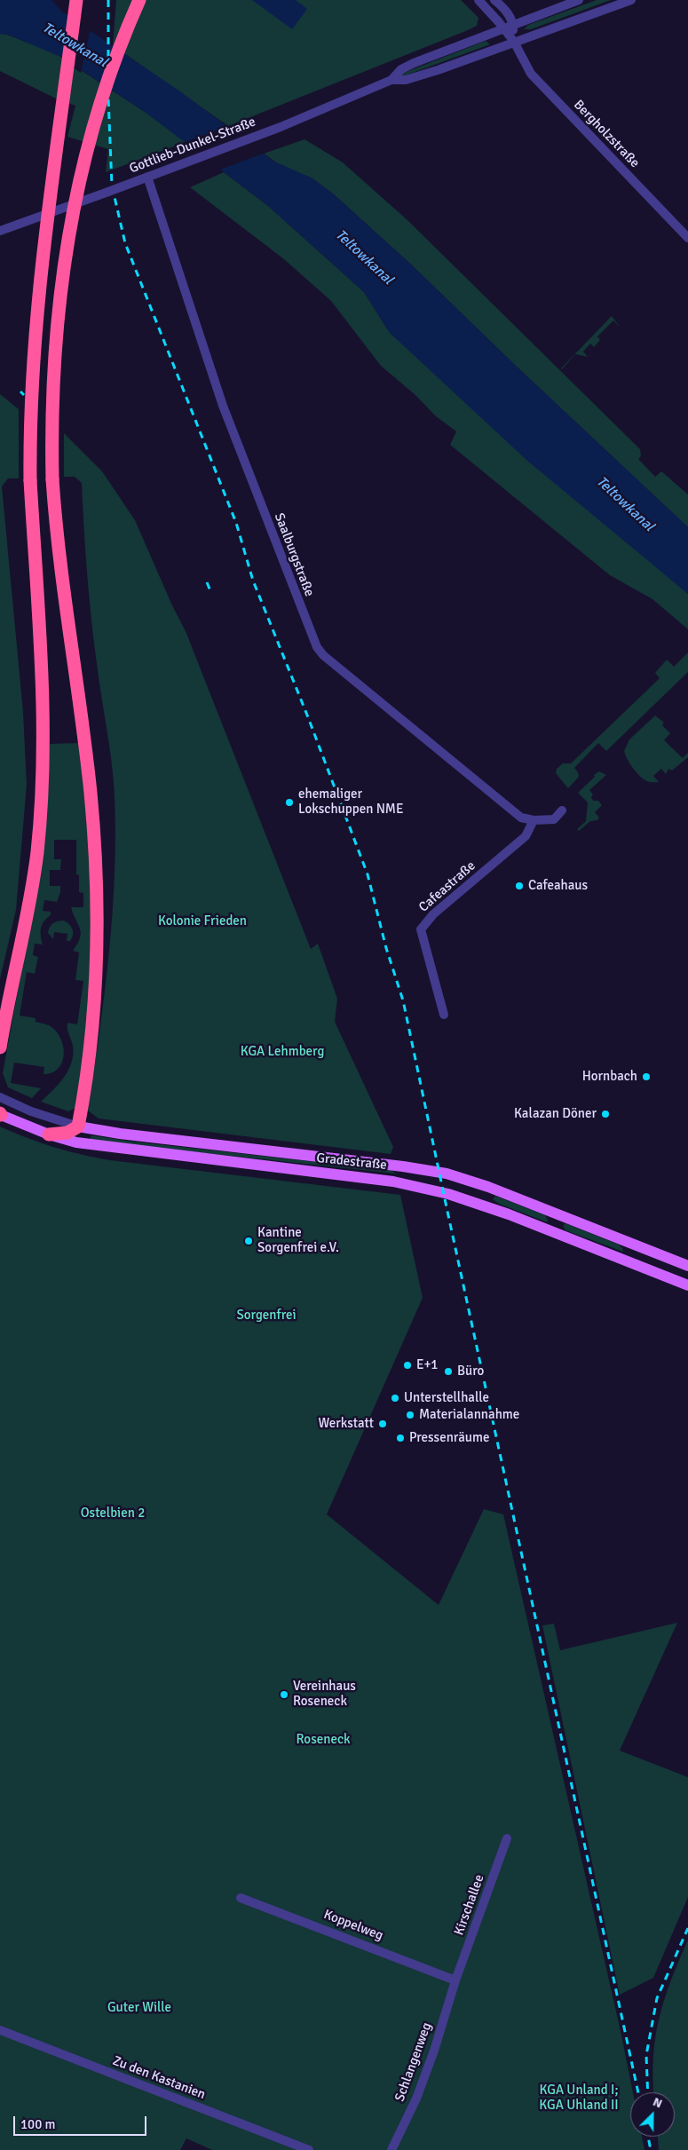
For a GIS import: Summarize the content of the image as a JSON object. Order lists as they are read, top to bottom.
{
  "streets": {
    "main road": ["Gradestraße"],
    "street": [
      "Bergholzstraße",
      "Gottlieb-Dunkel-Straße",
      "Saalburgstraße",
      "Cafeastraße",
      "Kirschallee",
      "Koppelweg",
      "Schlangenweg",
      "Zu den Kastanien"
    ]
  },
  "crossings": [
    ["Bergholzstraße", "Gottlieb-Dunkel-Straße"],
    ["Gottlieb-Dunkel-Straße", "Saalburgstraße"],
    ["Saalburgstraße", "Cafeastraße"],
    ["Kirschallee", "Koppelweg"],
    ["Kirschallee", "Schlangenweg"],
    ["Koppelweg", "Schlangenweg"]
  ],
  "water": ["Teltowkanal"],
  "parks": [
    "Kolonie Frieden",
    "KGA Lehmberg",
    "Sorgenfrei",
    "Ostelbien 2",
    "Roseneck",
    "Guter Wille",
    "KGA Unland I; KGA Uhland II"
  ],
  "places": [
    "ehemaliger Lokschuppen NME",
    "Cafeahaus",
    "Hornbach",
    "Kalazan Döner",
    "Kantine Sorgenfrei e.V.",
    "E+1",
    "Büro",
    "Unterstellhalle",
    "Materialannahme",
    "Werkstatt",
    "Pressenräume",
    "Vereinhaus Roseneck"
  ],
  "scale_bar": "100 m",
  "north": "top right"
}
